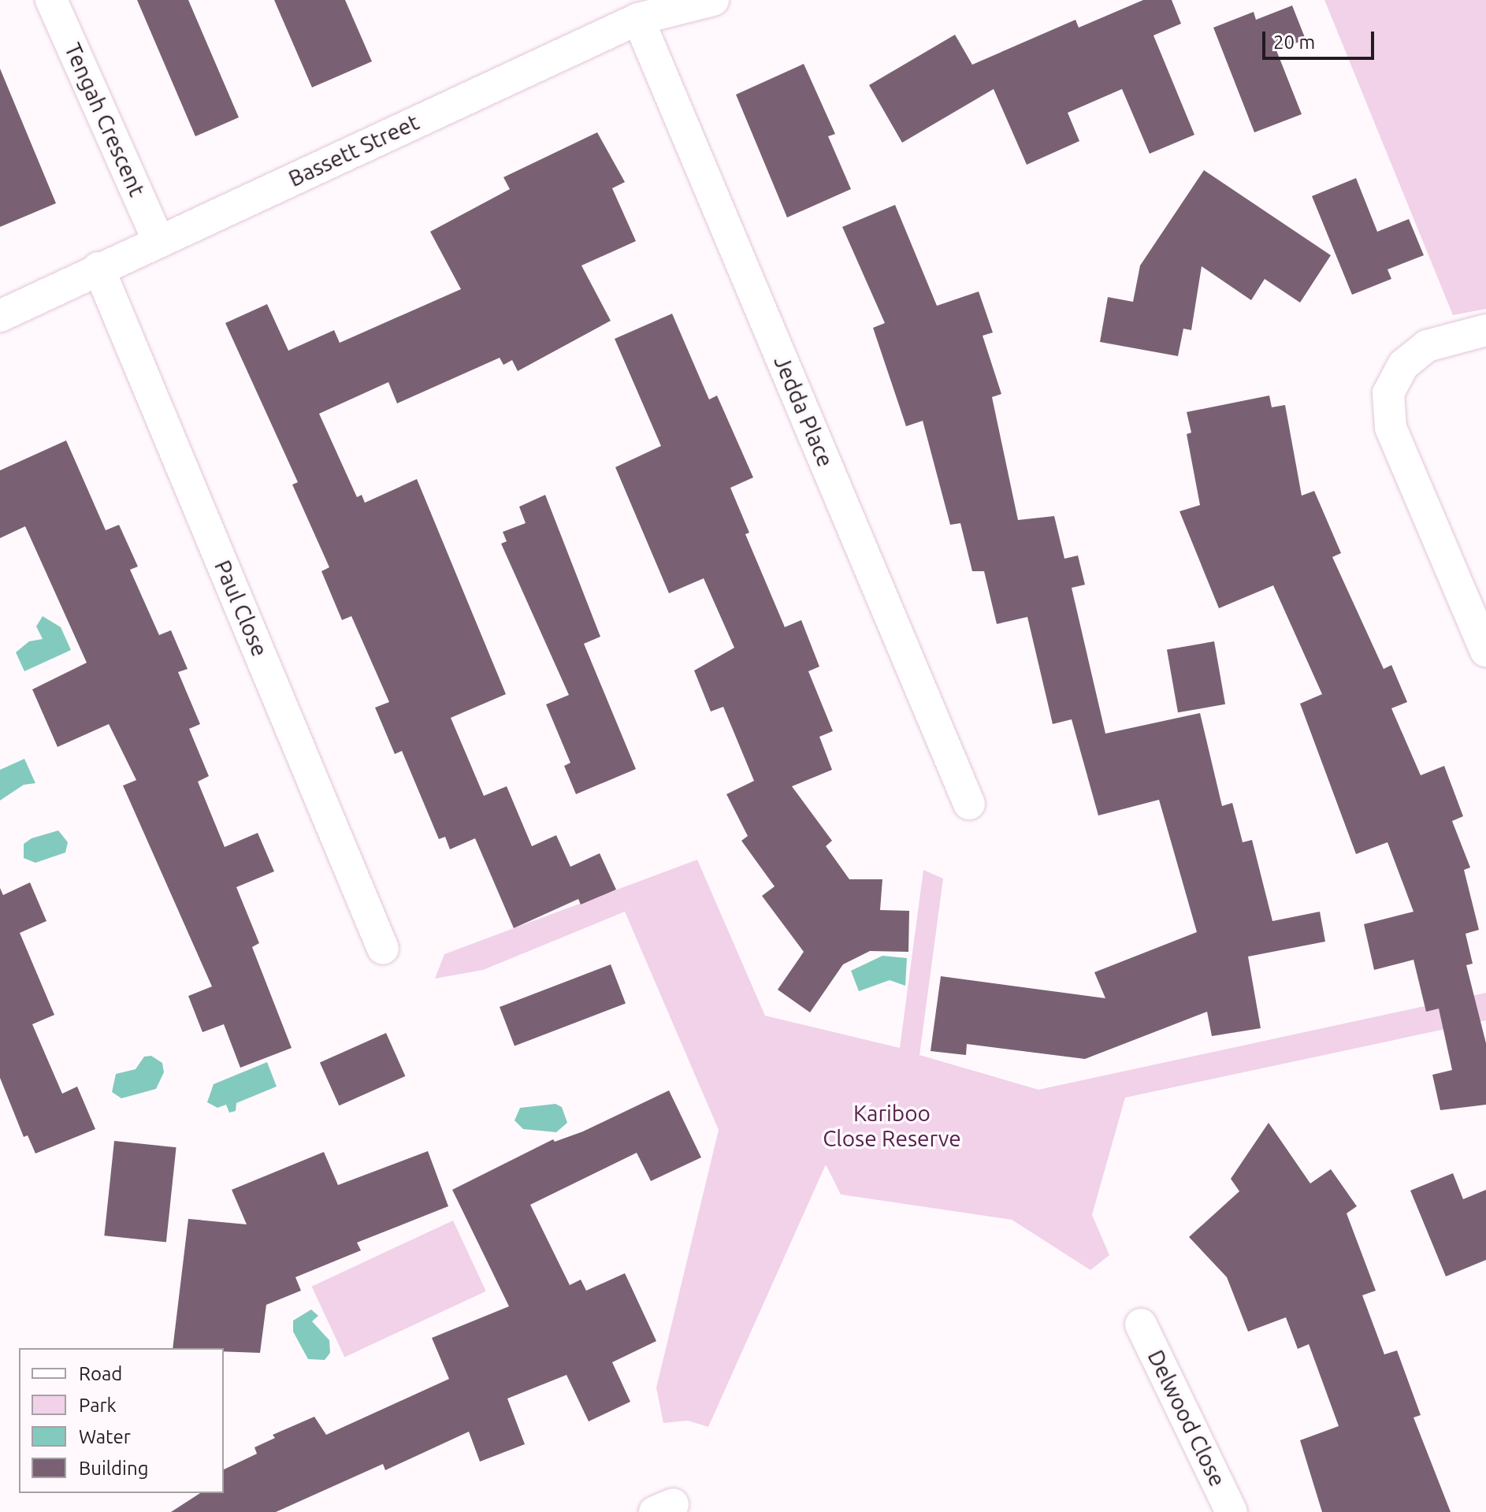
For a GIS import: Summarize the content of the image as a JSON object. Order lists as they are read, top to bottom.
{
  "streets": {
    "street": [
      "Tengah Crescent",
      "Bassett Street",
      "Jedda Place",
      "Paul Close",
      "Delwood Close"
    ]
  },
  "crossings": [
    ["Tengah Crescent", "Bassett Street"],
    ["Bassett Street", "Jedda Place"],
    ["Bassett Street", "Paul Close"]
  ],
  "parks": ["Kariboo Close Reserve"],
  "legend": [
    "Road",
    "Park",
    "Water",
    "Building"
  ],
  "scale_bar": "20 m"
}
